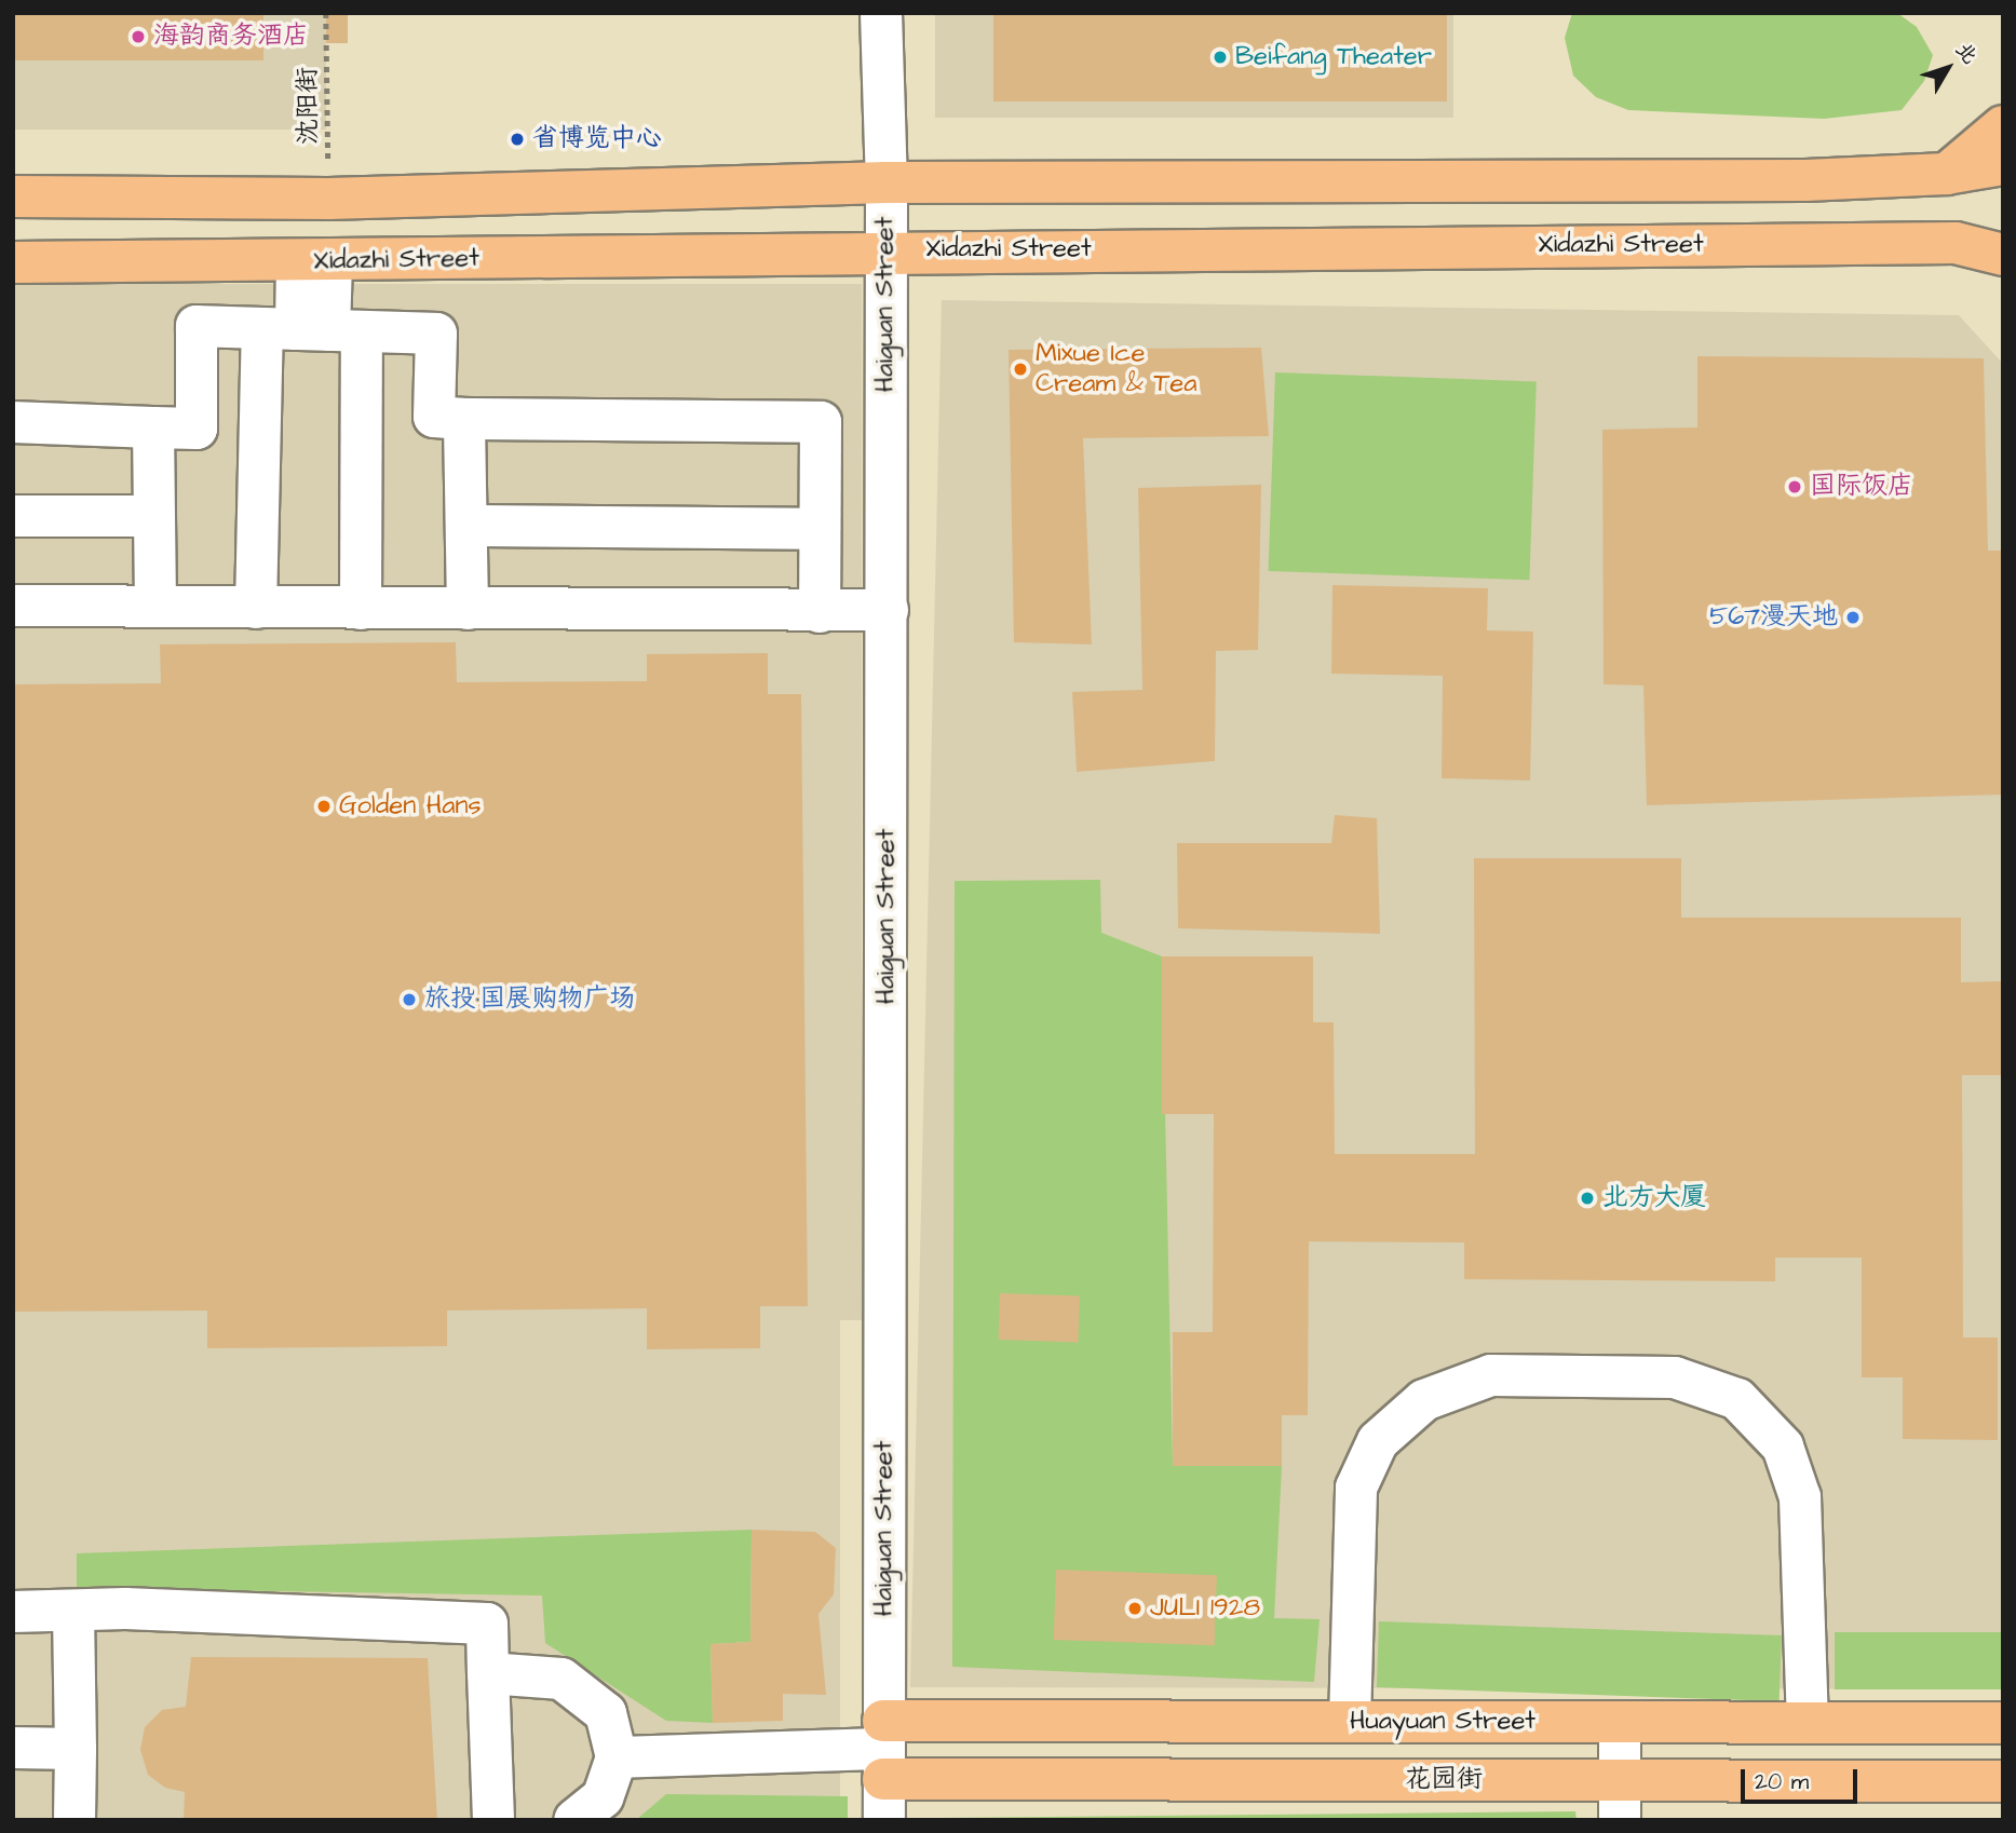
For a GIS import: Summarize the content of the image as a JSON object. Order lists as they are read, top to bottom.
{
  "streets": {
    "main road": ["Xidazhi Street", "Huayuan Street", "花园街"],
    "street": ["Haiguan Street"],
    "path": ["沈阳街"]
  },
  "crossings": [
    ["Xidazhi Street", "Haiguan Street"],
    ["Haiguan Street", "Huayuan Street"],
    ["Haiguan Street", "花园街"],
    ["Huayuan Street", "花园街"]
  ],
  "places": [
    "海韵商务酒店",
    "Beifang Theater",
    "省博览中心",
    "Mixue Ice Cream & Tea",
    "国际饭店",
    "567漫天地",
    "Golden Hans",
    "旅投·国展购物广场",
    "北方大厦",
    "JULI 1928"
  ],
  "scale_bar": "20 m",
  "north": "top right"
}
